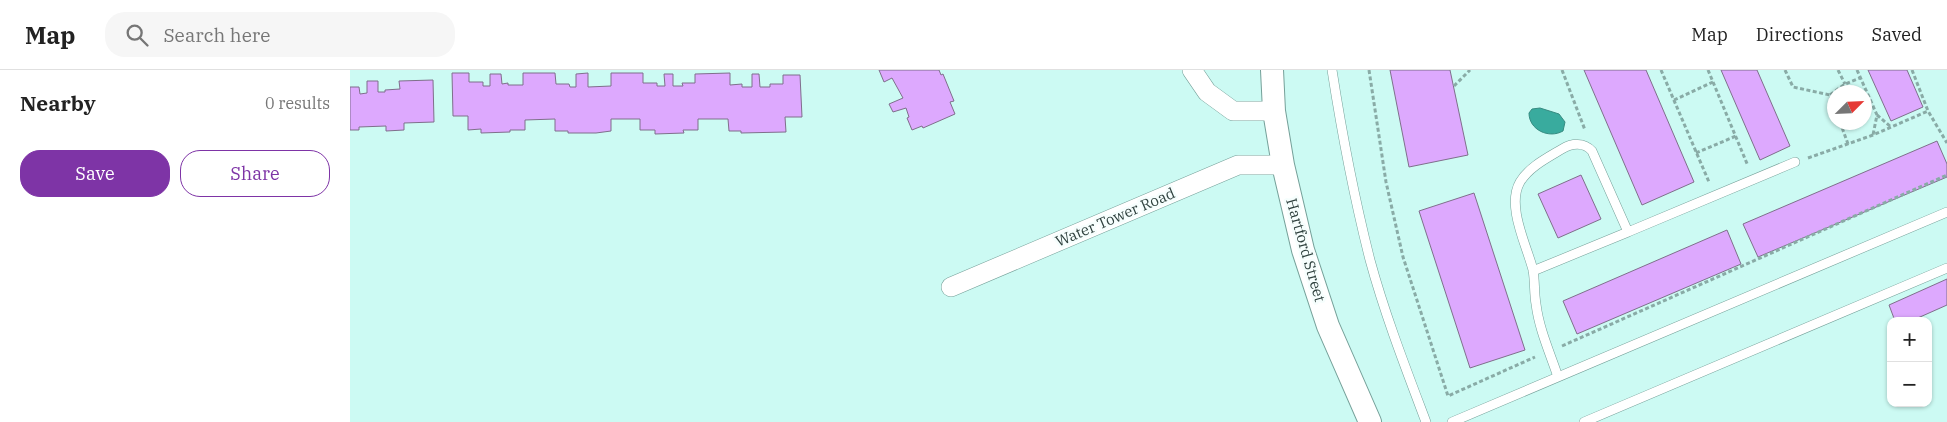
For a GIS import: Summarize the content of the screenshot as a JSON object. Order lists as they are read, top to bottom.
{
  "streets": {
    "street": ["Water Tower Road", "Hartford Street"]
  },
  "crossings": [
    ["Water Tower Road", "Hartford Street"]
  ],
  "north": "top right",
  "page": {
    "header": "Map",
    "search": "Search here",
    "nav": ["Map", "Directions", "Saved"],
    "heading": ["Nearby", "0 results"],
    "buttons": ["Save", "Share"],
    "map_buttons": ["+", "−"]
  }
}
